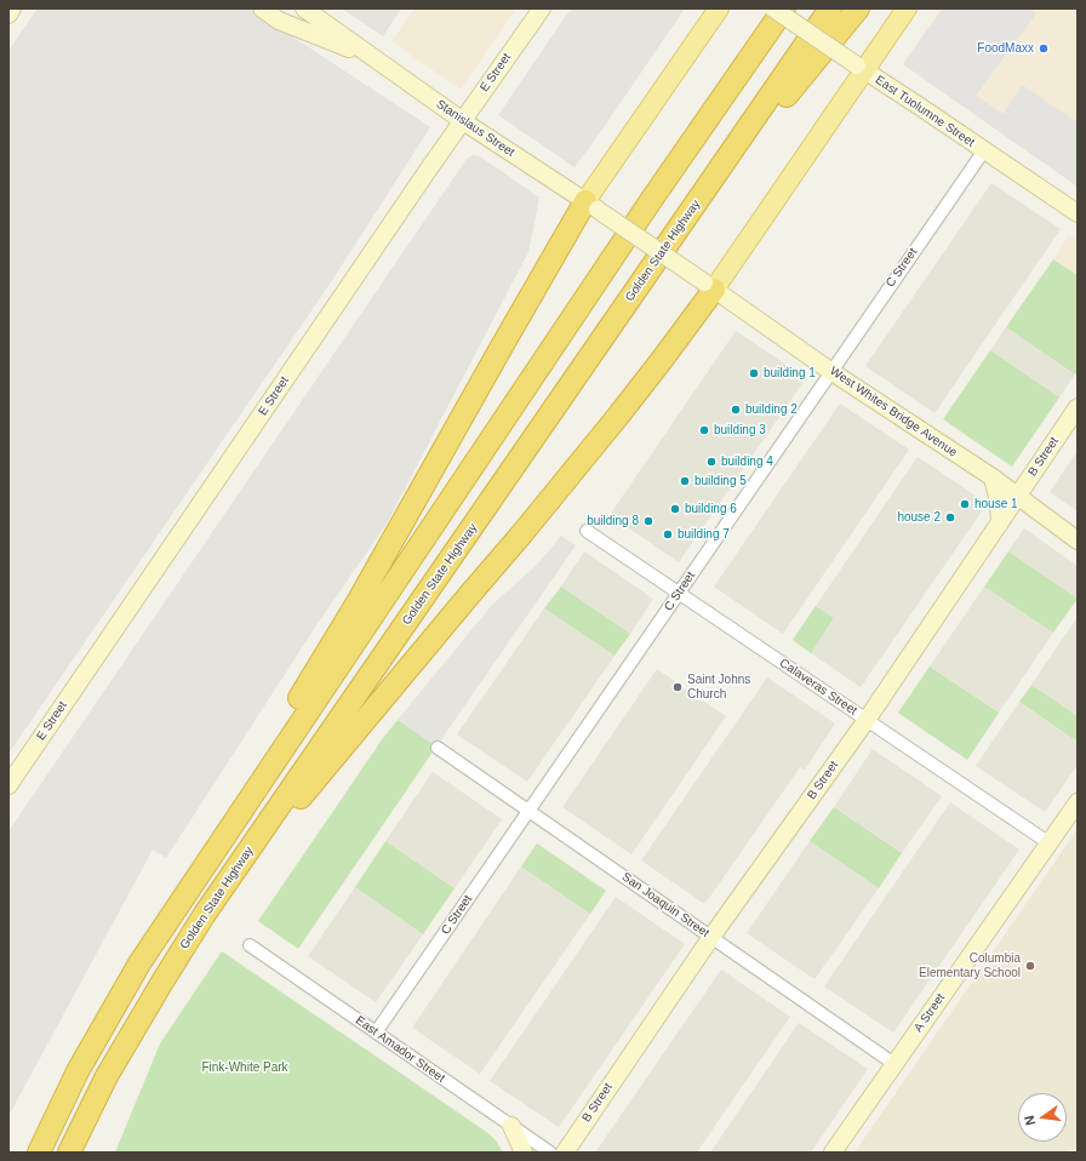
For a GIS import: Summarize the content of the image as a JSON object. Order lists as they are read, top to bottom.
{
  "streets": {
    "highway": ["Golden State Highway"],
    "main road": [
      "E Street",
      "East Tuolumne Street",
      "Stanislaus Street",
      "West Whites Bridge Avenue",
      "B Street",
      "A Street"
    ],
    "street": [
      "C Street",
      "Calaveras Street",
      "San Joaquin Street",
      "East Amador Street"
    ]
  },
  "crossings": [
    ["E Street", "Stanislaus Street"],
    ["East Tuolumne Street", "C Street"],
    ["Stanislaus Street", "West Whites Bridge Avenue"],
    ["C Street", "West Whites Bridge Avenue"],
    ["C Street", "Calaveras Street"],
    ["C Street", "San Joaquin Street"],
    ["C Street", "East Amador Street"],
    ["West Whites Bridge Avenue", "B Street"],
    ["B Street", "Calaveras Street"],
    ["B Street", "San Joaquin Street"],
    ["Calaveras Street", "A Street"],
    ["San Joaquin Street", "A Street"]
  ],
  "parks": ["Fink-White Park"],
  "places": [
    "FoodMaxx",
    "building 1",
    "building 2",
    "building 3",
    "building 4",
    "building 5",
    "house 1",
    "building 6",
    "house 2",
    "building 8",
    "building 7",
    "Saint Johns Church",
    "Columbia Elementary School"
  ],
  "north": "left"
}
